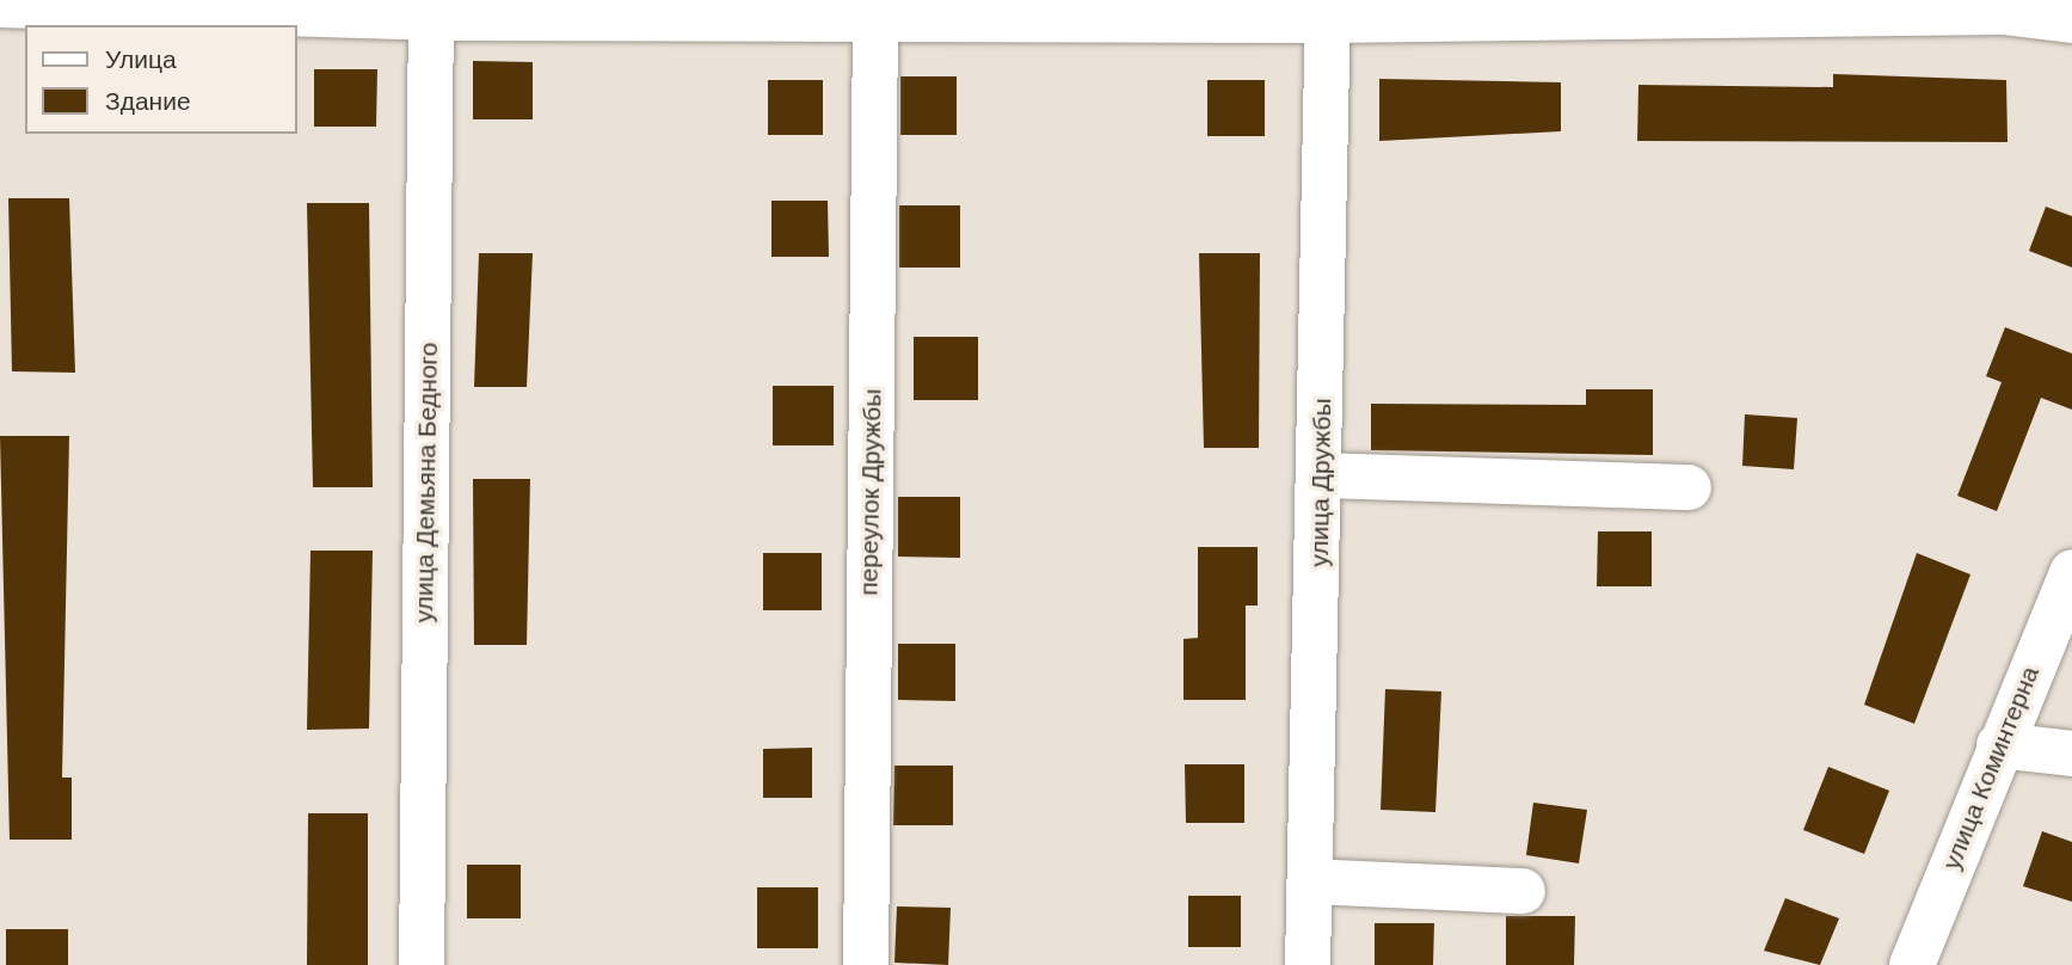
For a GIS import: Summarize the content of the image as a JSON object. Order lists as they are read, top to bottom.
{
  "streets": {
    "street": [
      "улица Демьяна Бедного",
      "улица Дружбы",
      "переулок Дружбы",
      "улица Коминтерна"
    ]
  },
  "legend": ["Улица", "Здание"]
}
